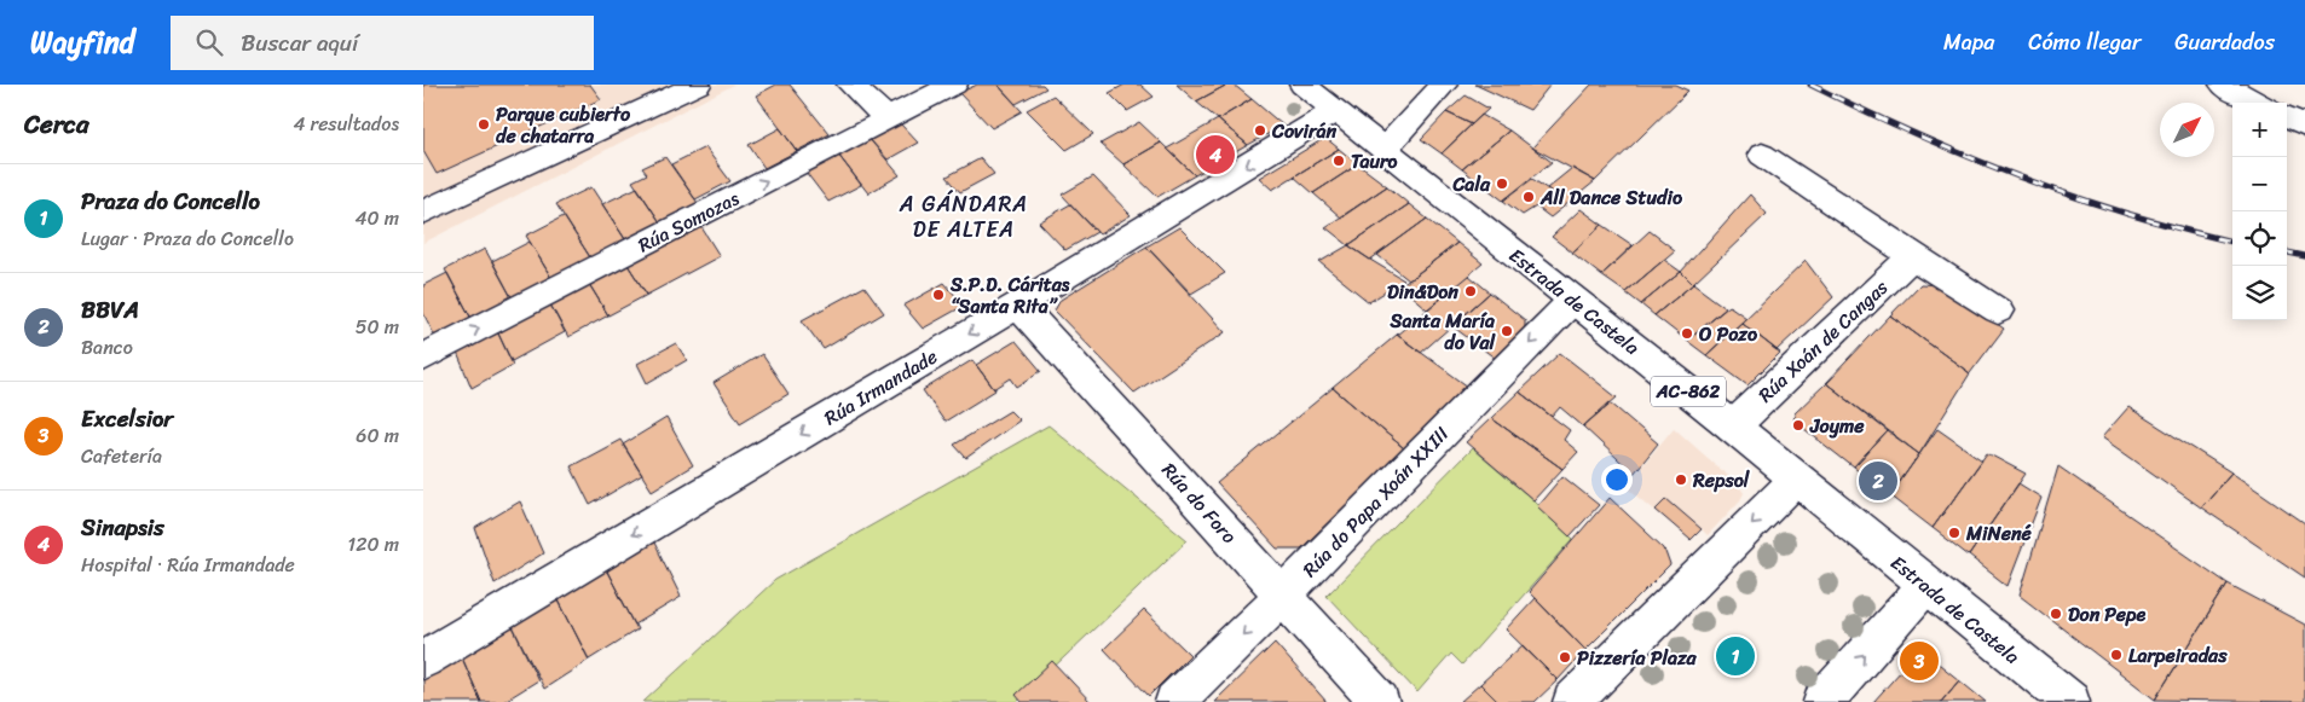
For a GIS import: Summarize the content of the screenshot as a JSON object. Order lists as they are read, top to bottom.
{
  "streets": {
    "street": [
      "Rúa Somozas",
      "Estrada de Castela",
      "Rúa Xoán de Cangas",
      "Rúa Irmandade",
      "AC-862",
      "Rúa do Papa Xoán XXIII",
      "Rúa do Foro"
    ]
  },
  "crossings": [
    ["Estrada de Castela", "Rúa Xoán de Cangas"],
    ["Estrada de Castela", "Rúa Irmandade"],
    ["Estrada de Castela", "Rúa do Papa Xoán XXIII"],
    ["Rúa Irmandade", "Rúa do Foro"],
    ["Rúa do Papa Xoán XXIII", "Rúa do Foro"]
  ],
  "one_way": ["Rúa Irmandade"],
  "districts": ["A GÁNDARA DE ALTEA"],
  "places": [
    "Parque cubierto de chatarra",
    "Covirán",
    "Tauro",
    "Cala",
    "All Dance Studio",
    "Din&Don",
    "S.P.D. Cáritas “Santa Rita”",
    "Santa María do Val",
    "O Pozo",
    "Joyme",
    "Repsol",
    "MiNené",
    "Don Pepe",
    "Larpeiradas",
    "Pizzería Plaza"
  ],
  "north": "top right",
  "page": {
    "header": "Wayfind",
    "search": "Buscar aquí",
    "nav": ["Mapa", "Cómo llegar", "Guardados"],
    "heading": ["Cerca", "4 resultados"],
    "map_buttons": ["+", "−"],
    "pins": [
      "4",
      "2",
      "1",
      "3"
    ],
    "list": [
      {
        "mark": "1",
        "name": "Praza do Concello",
        "note": "Lugar · Praza do Concello",
        "value": "40 m"
      },
      {
        "mark": "2",
        "name": "BBVA",
        "note": "Banco",
        "value": "50 m"
      },
      {
        "mark": "3",
        "name": "Excelsior",
        "note": "Cafetería",
        "value": "60 m"
      },
      {
        "mark": "4",
        "name": "Sinapsis",
        "note": "Hospital · Rúa Irmandade",
        "value": "120 m"
      }
    ]
  }
}
